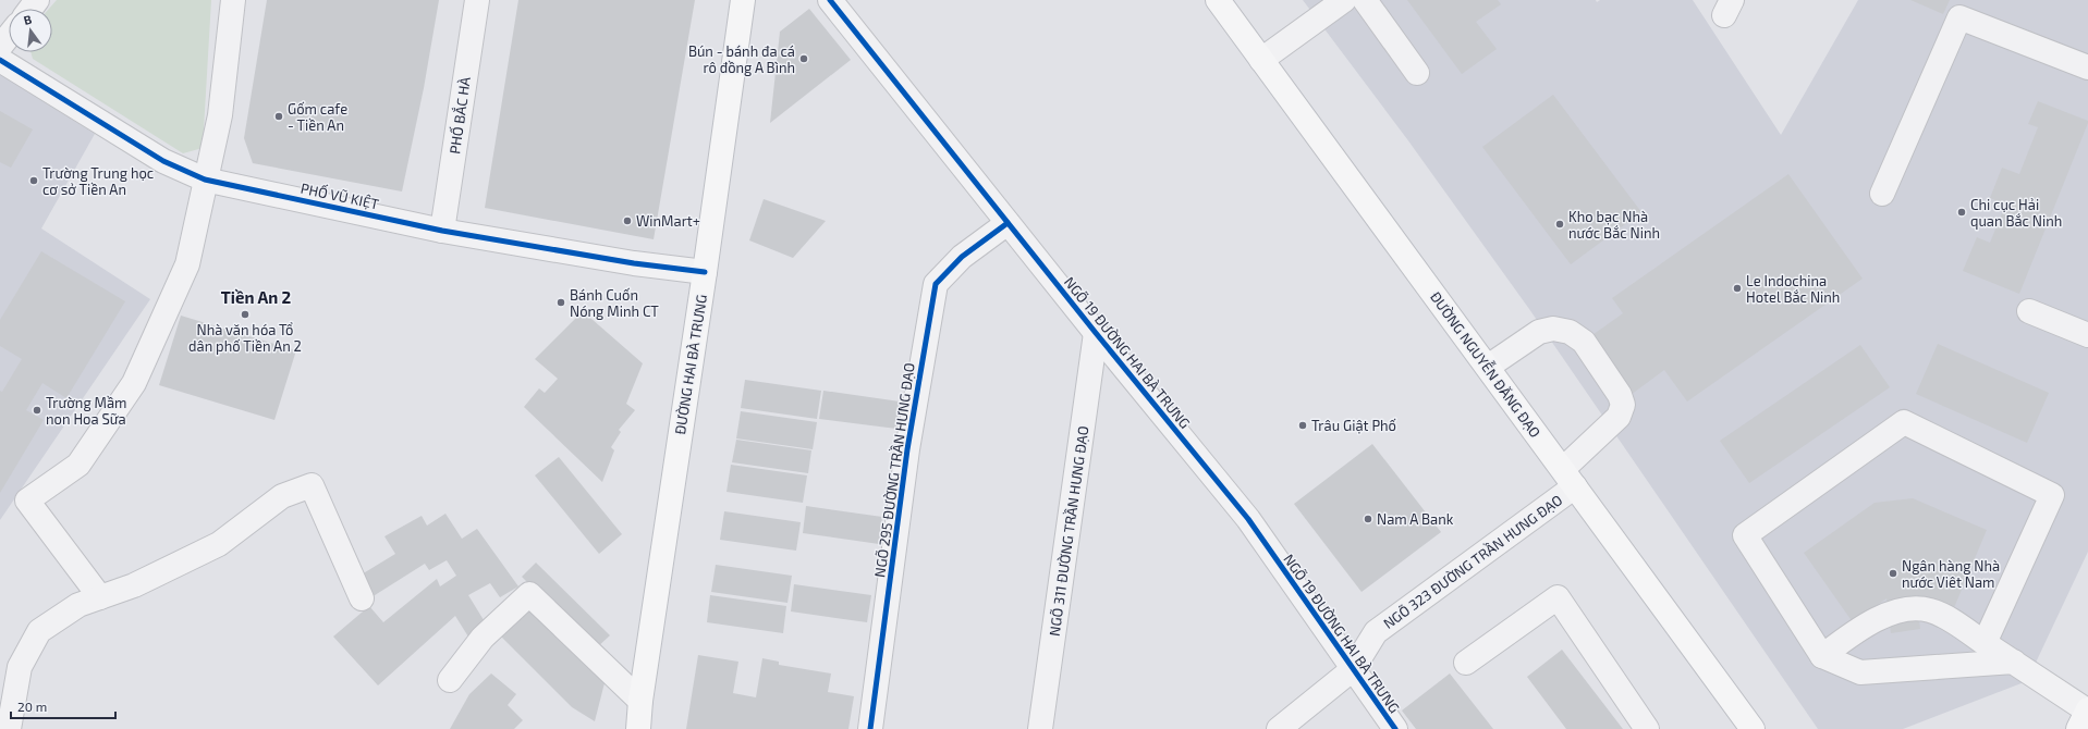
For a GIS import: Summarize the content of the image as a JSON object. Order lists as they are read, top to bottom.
{
  "streets": {
    "main road": ["ĐƯỜNG HAI BÀ TRƯNG", "ĐƯỜNG NGUYỄN ĐĂNG ĐẠO"],
    "street": [
      "PHỐ BẮC HÀ",
      "PHỐ VŨ KIỆT",
      "NGÕ 19 ĐƯỜNG HAI BÀ TRƯNG",
      "NGÕ 295 ĐƯỜNG TRẦN HƯNG ĐẠO",
      "NGÕ 311 ĐƯỜNG TRẦN HƯNG ĐẠO",
      "NGÕ 323 ĐƯỜNG TRẦN HƯNG ĐẠO"
    ]
  },
  "crossings": [
    ["PHỐ BẮC HÀ", "PHỐ VŨ KIỆT"],
    ["PHỐ VŨ KIỆT", "ĐƯỜNG HAI BÀ TRƯNG"],
    ["NGÕ 19 ĐƯỜNG HAI BÀ TRƯNG", "NGÕ 295 ĐƯỜNG TRẦN HƯNG ĐẠO"],
    ["NGÕ 19 ĐƯỜNG HAI BÀ TRƯNG", "NGÕ 311 ĐƯỜNG TRẦN HƯNG ĐẠO"],
    ["NGÕ 19 ĐƯỜNG HAI BÀ TRƯNG", "NGÕ 323 ĐƯỜNG TRẦN HƯNG ĐẠO"],
    ["ĐƯỜNG NGUYỄN ĐĂNG ĐẠO", "NGÕ 323 ĐƯỜNG TRẦN HƯNG ĐẠO"]
  ],
  "districts": ["Tiền An 2"],
  "places": [
    "Bún - bánh đa cá rô đồng A Bình",
    "Gốm cafe - Tiền An",
    "Trường Trung học cơ sở Tiền An",
    "Chi cục Hải quan Bắc Ninh",
    "WinMart+",
    "Kho bạc Nhà nước Bắc Ninh",
    "Le Indochina Hotel Bắc Ninh",
    "Bánh Cuốn Nóng Minh CT",
    "Nhà văn hóa Tổ dân phố Tiền An 2",
    "Trường Mầm non Hoa Sữa",
    "Trâu Giật Phố",
    "Nam A Bank",
    "Ngân hàng Nhà nước Viêt Nam"
  ],
  "scale_bar": "20 m",
  "north": "top"
}
